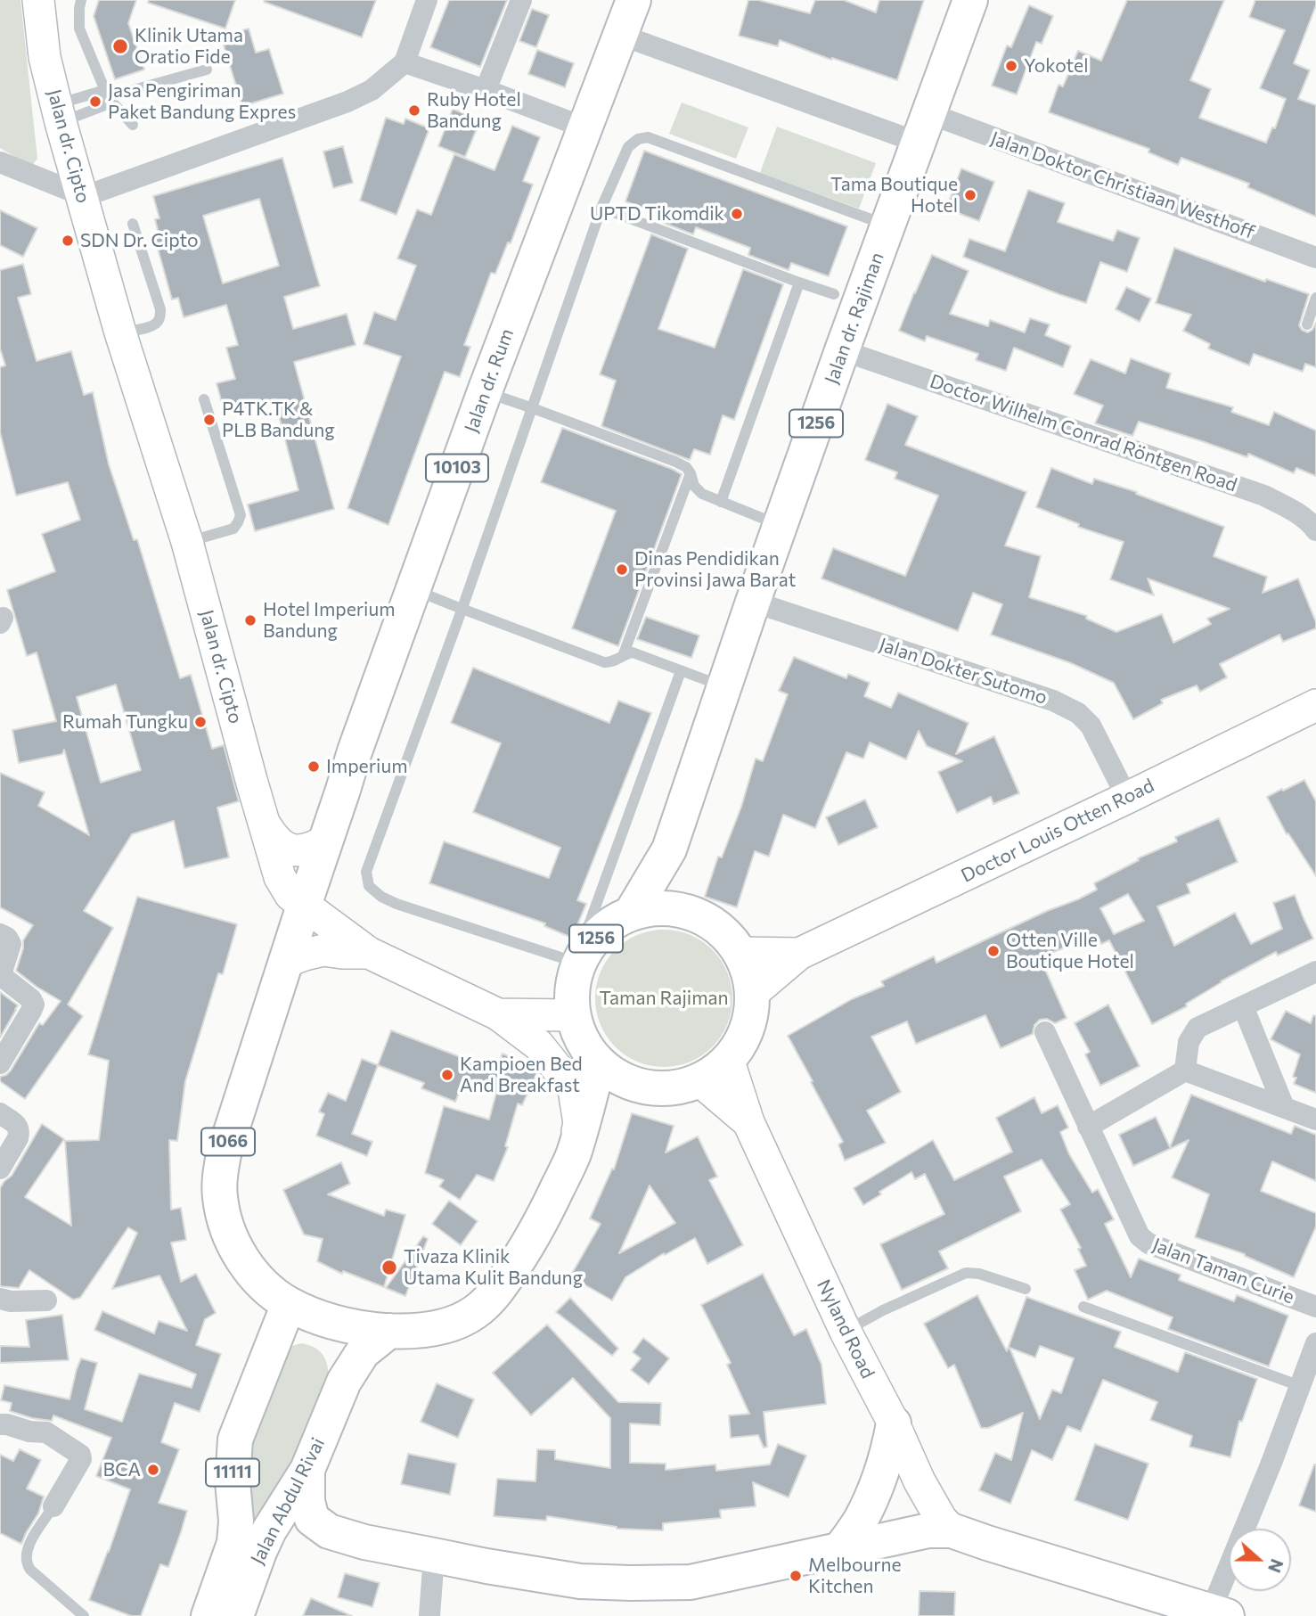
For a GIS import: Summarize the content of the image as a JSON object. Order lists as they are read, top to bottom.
{
  "streets": {
    "main road": [
      "Jalan dr. Cipto",
      "Jalan dr. Rajiman",
      "Jalan dr. Rum",
      "1256",
      "10103",
      "Doctor Louis Otten Road",
      "1066",
      "Nyland Road",
      "11111",
      "Jalan Abdul Rivai"
    ],
    "street": [
      "Jalan Doktor Christiaan Westhoff",
      "Doctor Wilhelm Conrad Röntgen Road",
      "Jalan Dokter Sutomo",
      "Jalan Taman Curie"
    ]
  },
  "crossings": [
    ["Jalan dr. Cipto", "Jalan dr. Rum"],
    ["Jalan dr. Cipto", "1066"],
    ["Jalan Doktor Christiaan Westhoff", "Jalan dr. Rajiman"],
    ["Jalan Doktor Christiaan Westhoff", "Jalan dr. Rum"],
    ["Jalan dr. Rajiman", "1256"],
    ["Jalan dr. Rajiman", "Doctor Wilhelm Conrad Röntgen Road"],
    ["Jalan dr. Rajiman", "Jalan Dokter Sutomo"],
    ["Jalan dr. Rajiman", "Doctor Louis Otten Road"],
    ["Jalan dr. Rajiman", "Nyland Road"],
    ["Jalan dr. Rum", "1066"],
    ["1256", "Doctor Louis Otten Road"],
    ["1256", "Nyland Road"],
    ["Jalan Dokter Sutomo", "Doctor Louis Otten Road"],
    ["Doctor Louis Otten Road", "Nyland Road"],
    ["1066", "Jalan Abdul Rivai"]
  ],
  "parks": ["Taman Rajiman"],
  "places": [
    "Klinik Utama Oratio Fide",
    "Yokotel",
    "Jasa Pengiriman Paket Bandung Expres",
    "Ruby Hotel Bandung",
    "Tama Boutique Hotel",
    "UPTD Tikomdik",
    "SDN Dr. Cipto",
    "P4TK.TK & PLB Bandung",
    "Dinas Pendidikan Provinsi Jawa Barat",
    "Hotel Imperium Bandung",
    "Rumah Tungku",
    "Imperium",
    "Otten Ville Boutique Hotel",
    "Kampioen Bed And Breakfast",
    "Tivaza Klinik Utama Kulit Bandung",
    "BCA",
    "Melbourne Kitchen"
  ],
  "north": "right"
}
